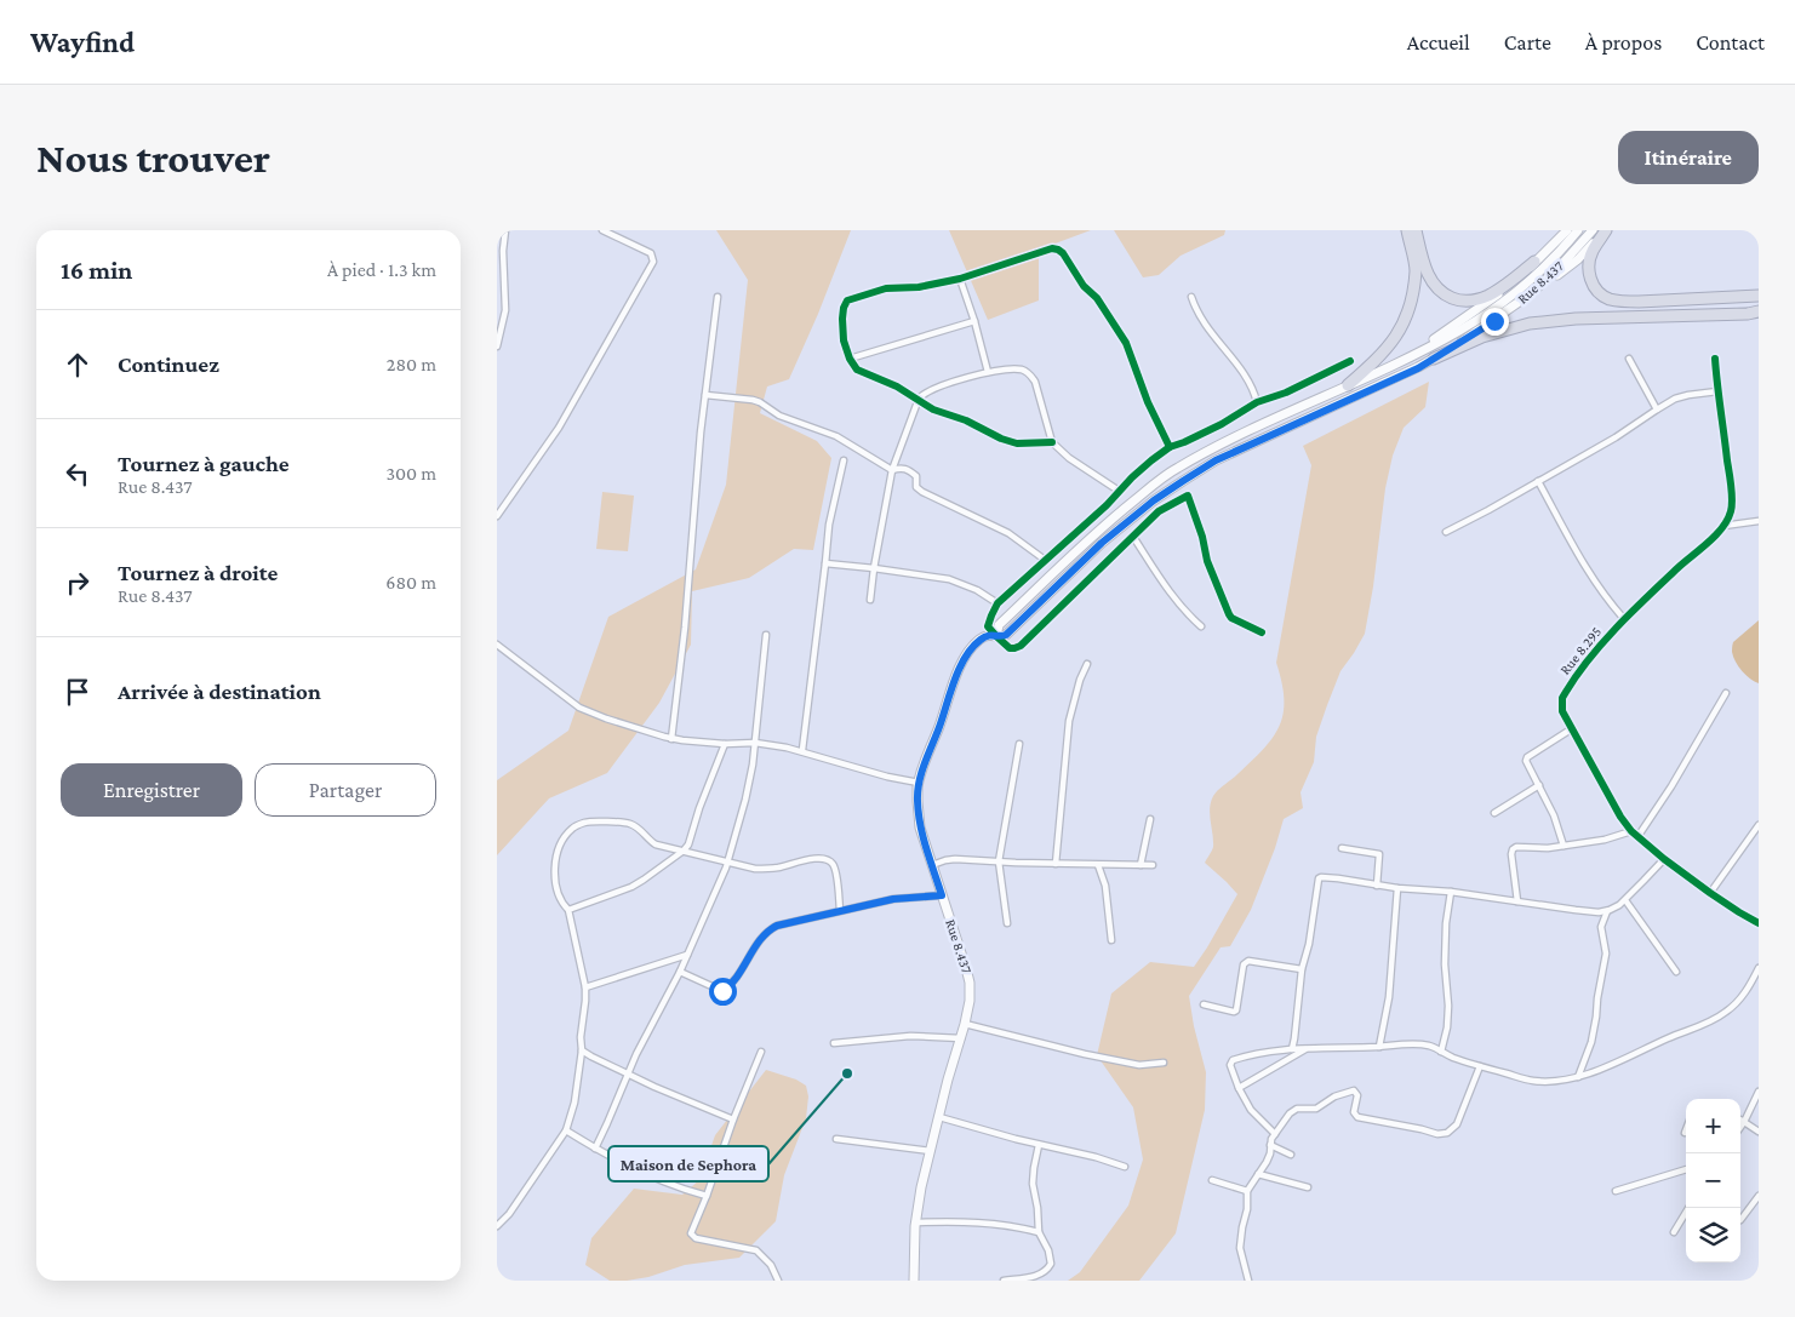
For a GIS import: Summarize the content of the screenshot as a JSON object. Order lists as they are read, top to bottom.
{
  "streets": {
    "main road": ["Rue 8.437"],
    "street": ["Rue 8.295"]
  },
  "places": ["Maison de Sephora"],
  "page": {
    "header": "Wayfind",
    "nav": [
      "Accueil",
      "Carte",
      "À propos",
      "Contact"
    ],
    "buttons": [
      "Itinéraire",
      ["Enregistrer", "Partager"]
    ],
    "title": "Nous trouver",
    "heading": ["16 min", "À pied · 1.3 km"],
    "list": [
      ["Continuez", "280 m"],
      ["Tournez à gauche", "Rue 8.437", "300 m"],
      ["Tournez à droite", "Rue 8.437", "680 m"],
      "Arrivée à destination"
    ],
    "map_buttons": ["+", "−"]
  }
}
